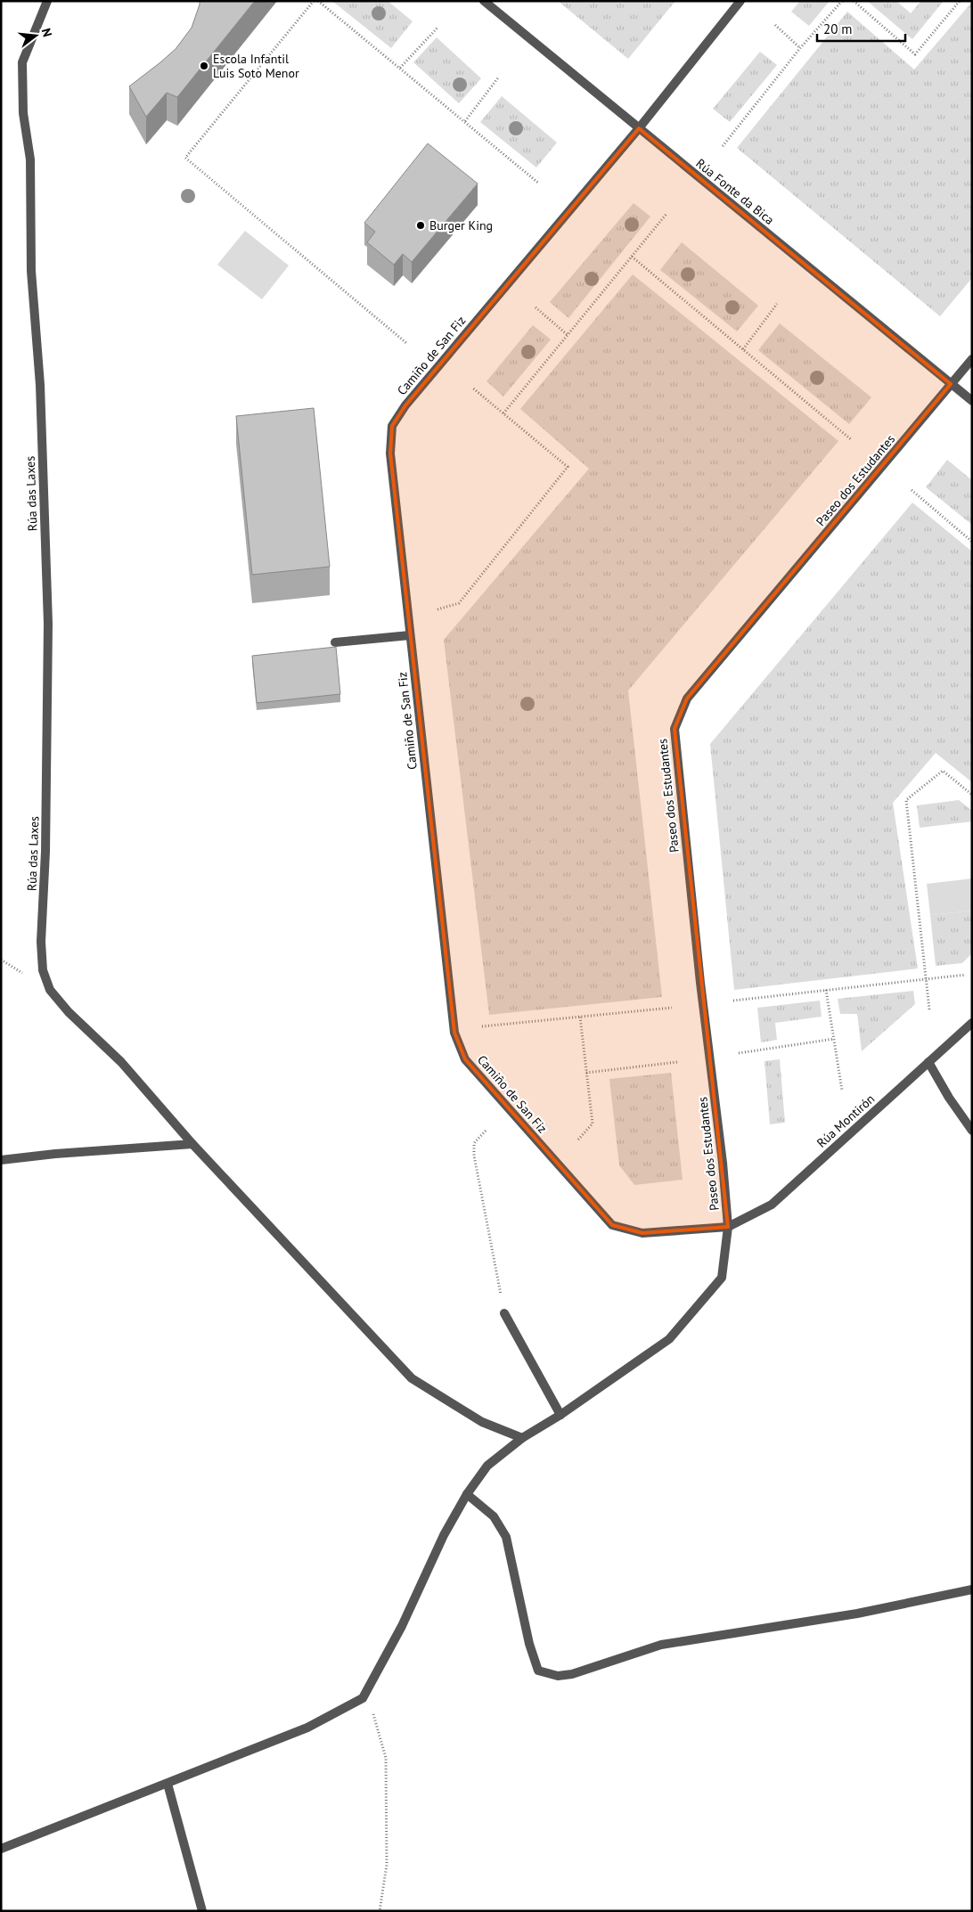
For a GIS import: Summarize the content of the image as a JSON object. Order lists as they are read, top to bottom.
{
  "streets": {
    "street": [
      "Rúa Fonte da Bica",
      "Camiño de San Fiz",
      "Paseo dos Estudantes",
      "Rúa das Laxes",
      "Rúa Montirón"
    ]
  },
  "crossings": [
    ["Rúa Fonte da Bica", "Camiño de San Fiz"],
    ["Rúa Fonte da Bica", "Paseo dos Estudantes"],
    ["Camiño de San Fiz", "Paseo dos Estudantes"],
    ["Camiño de San Fiz", "Rúa Montirón"],
    ["Paseo dos Estudantes", "Rúa Montirón"]
  ],
  "places": ["Escola Infantil Luis Soto Menor", "Burger King"],
  "scale_bar": "20 m",
  "north": "right"
}
